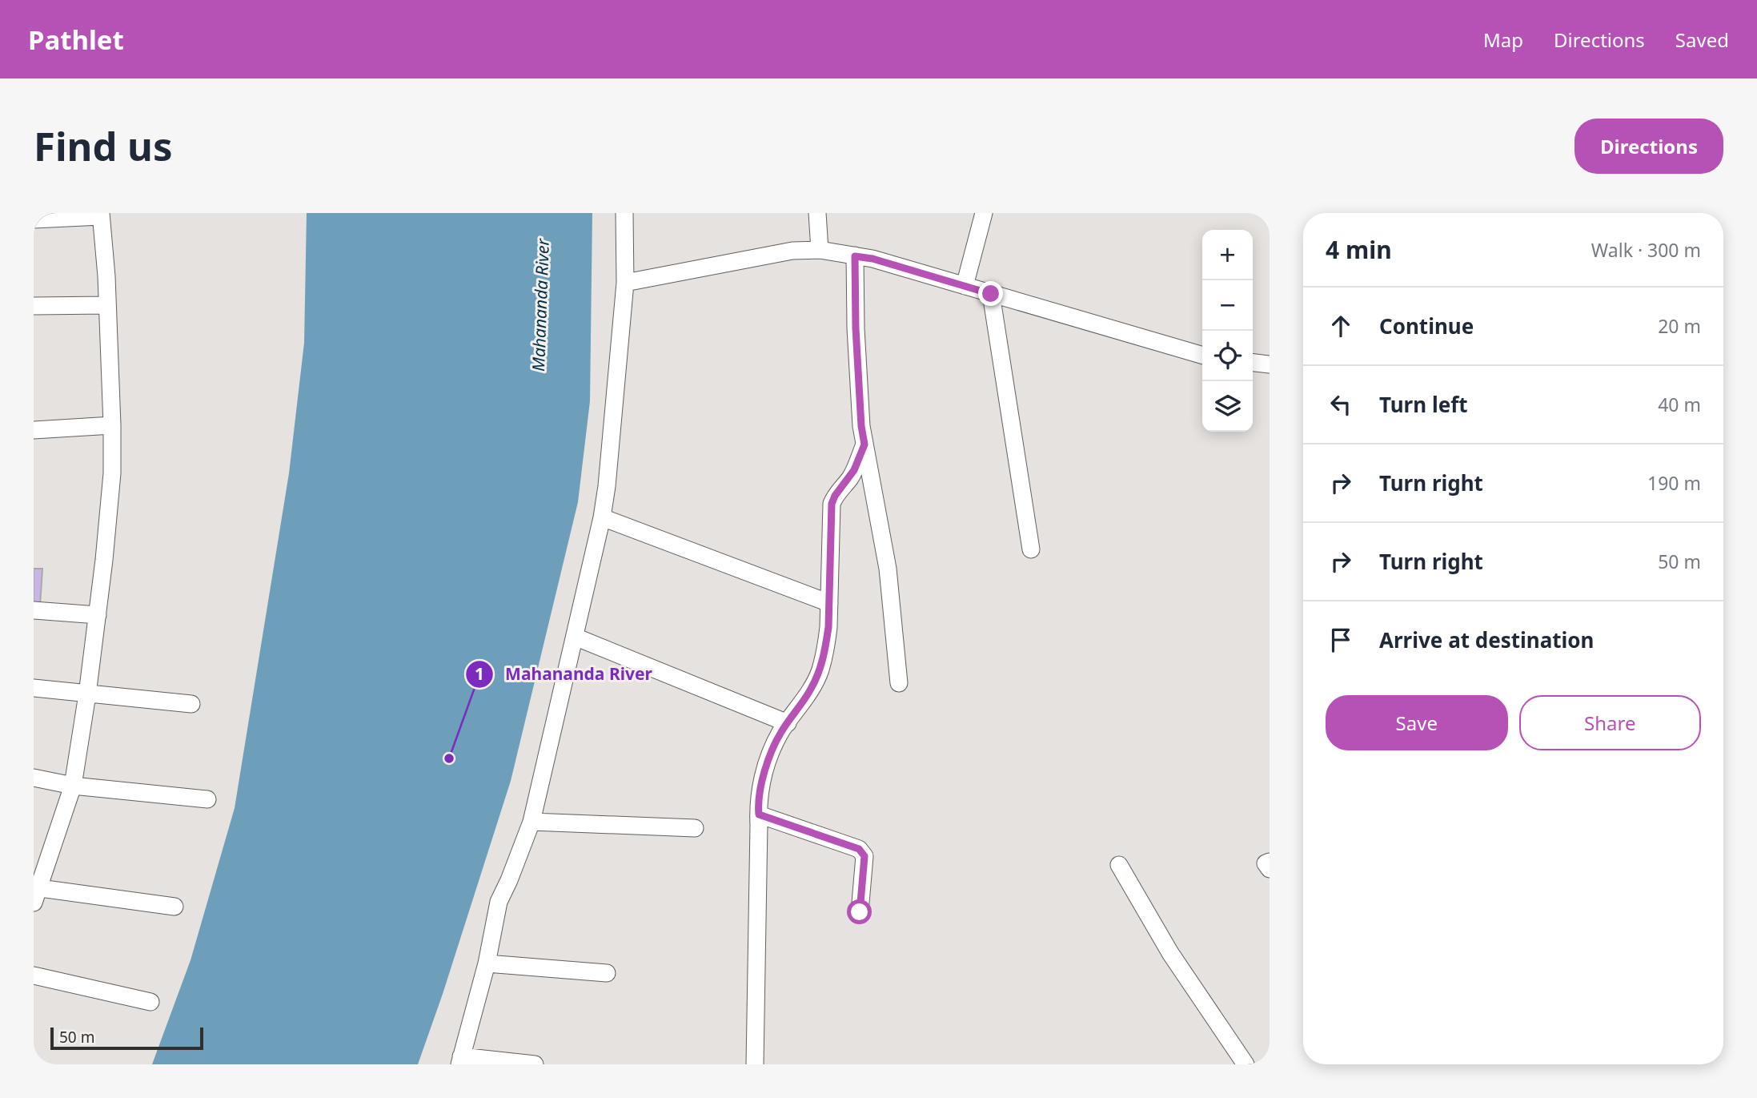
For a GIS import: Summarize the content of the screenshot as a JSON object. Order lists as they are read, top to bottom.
{
  "water": ["Mahananda River"],
  "places": ["Mahananda River"],
  "scale_bar": "50 m",
  "page": {
    "header": "Pathlet",
    "nav": ["Map", "Directions", "Saved"],
    "buttons": [
      "Directions",
      ["Save", "Share"]
    ],
    "title": "Find us",
    "heading": ["4 min", "Walk · 300 m"],
    "map_buttons": ["+", "−"],
    "list": [
      ["Continue", "20 m"],
      ["Turn left", "40 m"],
      ["Turn right", "190 m"],
      ["Turn right", "50 m"],
      "Arrive at destination"
    ],
    "scale": "50 m"
  }
}
